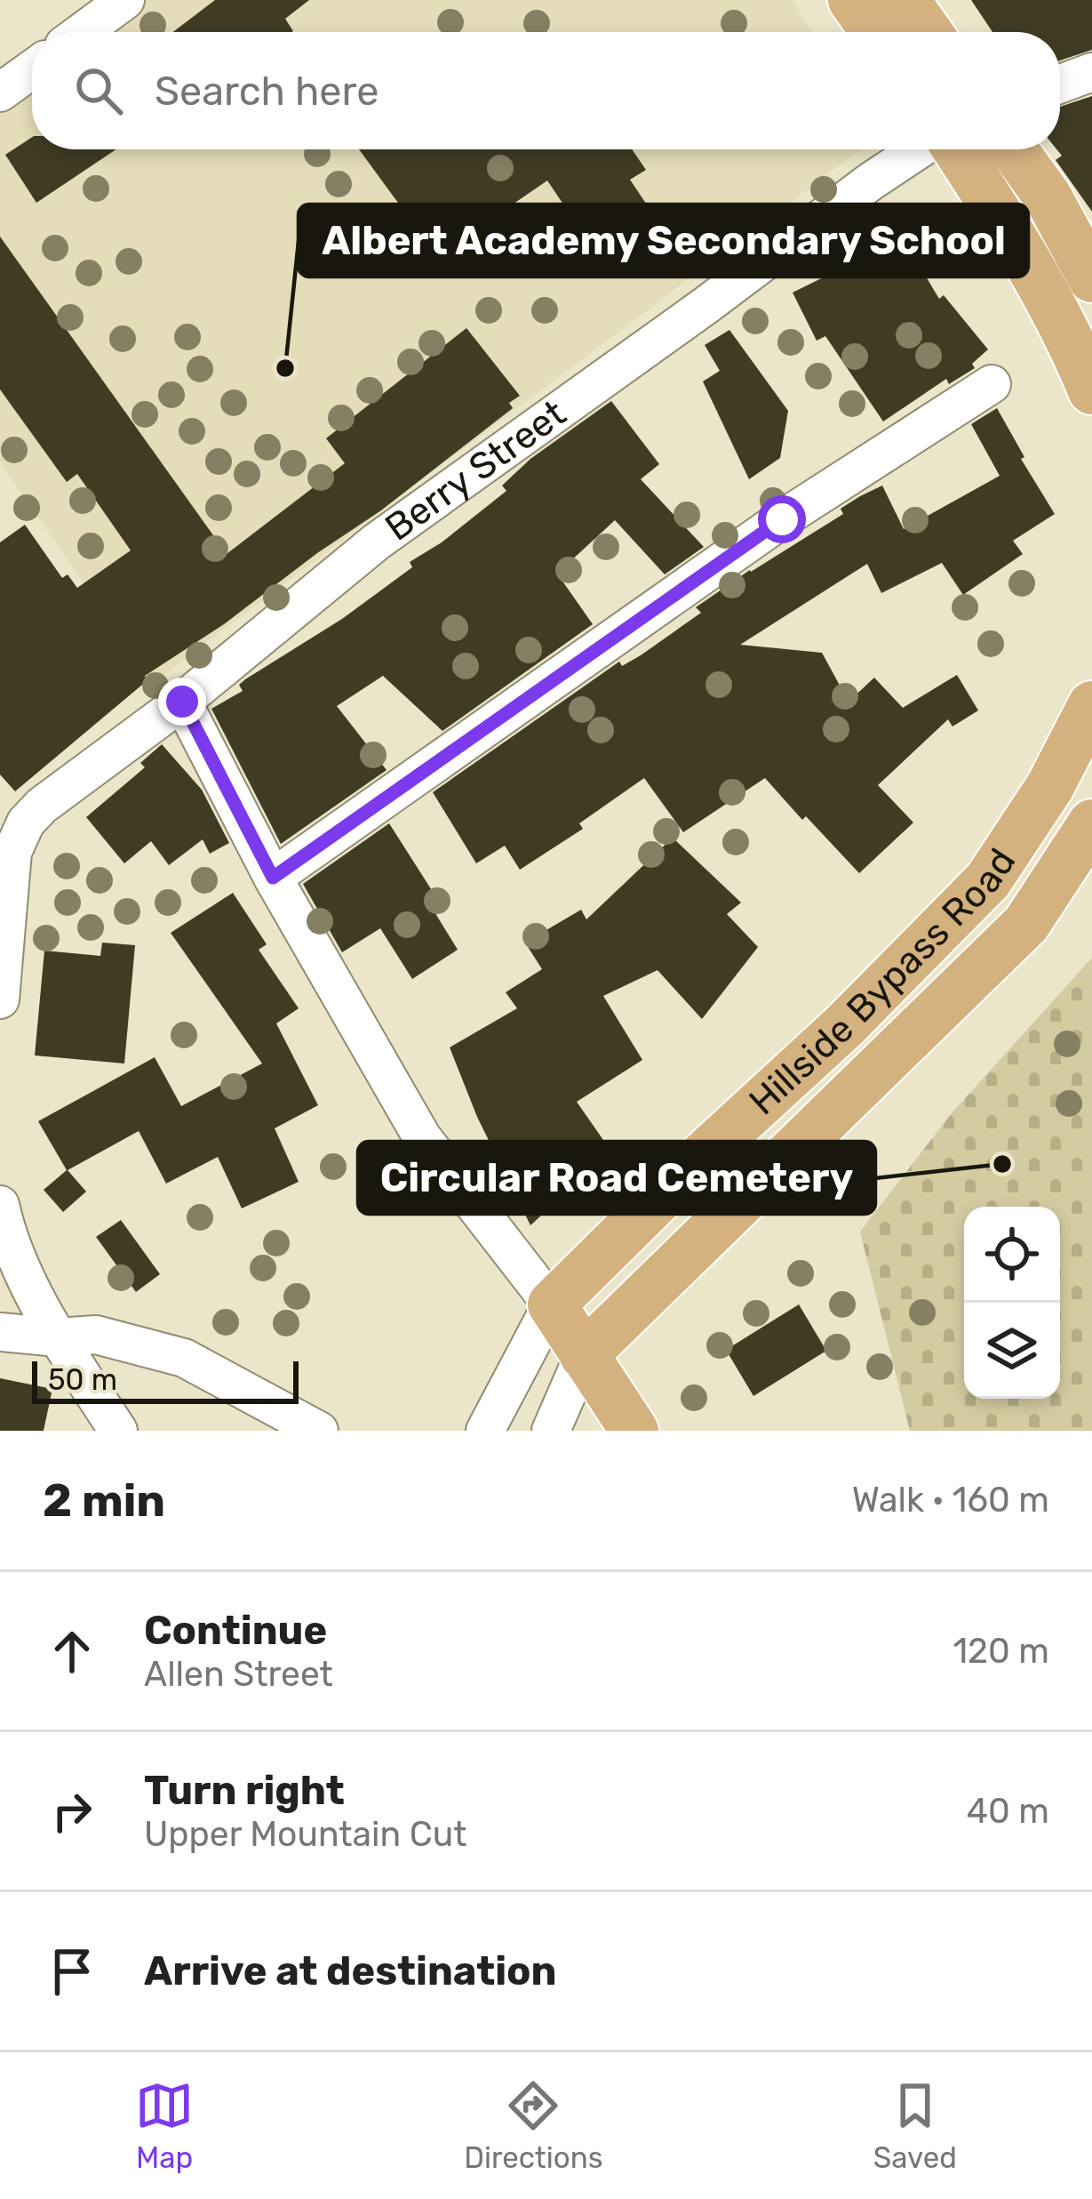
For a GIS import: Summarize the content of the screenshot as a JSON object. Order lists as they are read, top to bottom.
{
  "streets": {
    "main road": ["Hillside Bypass Road"],
    "street": ["Berry Street"]
  },
  "places": ["Albert Academy Secondary School", "Circular Road Cemetery"],
  "scale_bar": "50 m",
  "page": {
    "search": "Search here",
    "scale": "50 m",
    "heading": ["2 min", "Walk · 160 m"],
    "list": [
      ["Continue", "Allen Street", "120 m"],
      ["Turn right", "Upper Mountain Cut", "40 m"],
      "Arrive at destination"
    ],
    "nav": ["Map", "Directions", "Saved"]
  }
}
